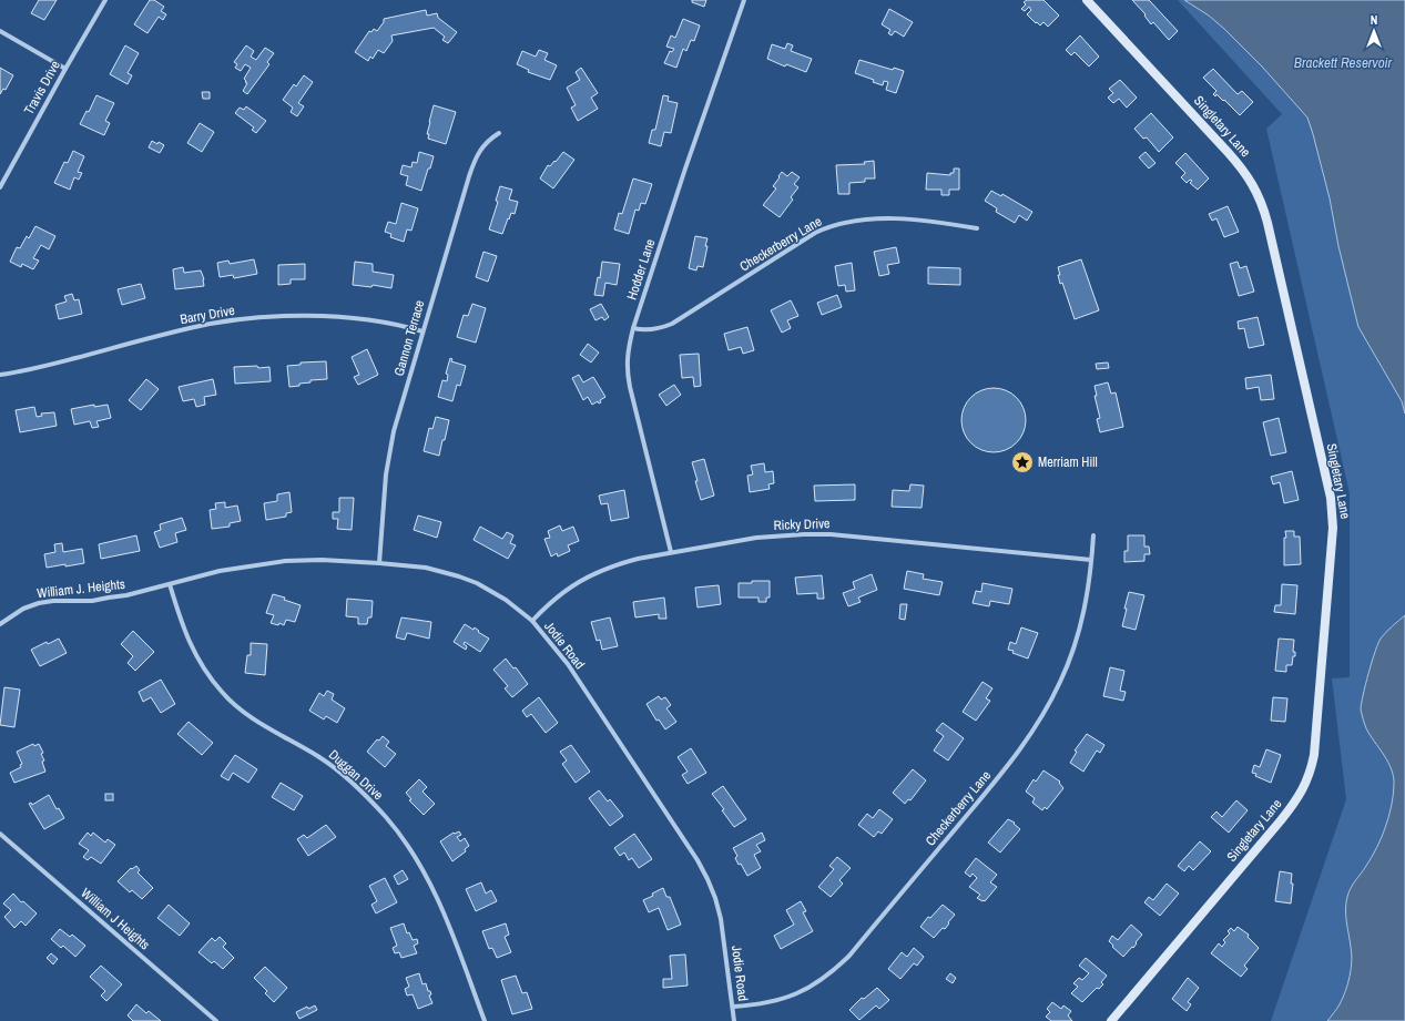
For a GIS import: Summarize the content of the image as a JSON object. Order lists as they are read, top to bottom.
{
  "streets": {
    "street": [
      "Travis Drive",
      "Singletary Lane",
      "Checkerberry Lane",
      "Hodder Lane",
      "Barry Drive",
      "Gannon Terrace",
      "Ricky Drive",
      "William J. Heights",
      "Jodie Road",
      "Duggan Drive",
      "William J Heights"
    ]
  },
  "crossings": [
    ["Checkerberry Lane", "Hodder Lane"],
    ["Checkerberry Lane", "Ricky Drive"],
    ["Checkerberry Lane", "Jodie Road"],
    ["Hodder Lane", "Ricky Drive"],
    ["Barry Drive", "Gannon Terrace"],
    ["Gannon Terrace", "Jodie Road"],
    ["Ricky Drive", "Jodie Road"],
    ["William J. Heights", "Jodie Road"],
    ["William J. Heights", "Duggan Drive"],
    ["Jodie Road", "Duggan Drive"]
  ],
  "water": ["Brackett Reservoir"],
  "places": {
    "place": ["Merriam Hill"]
  },
  "north": "top"
}
